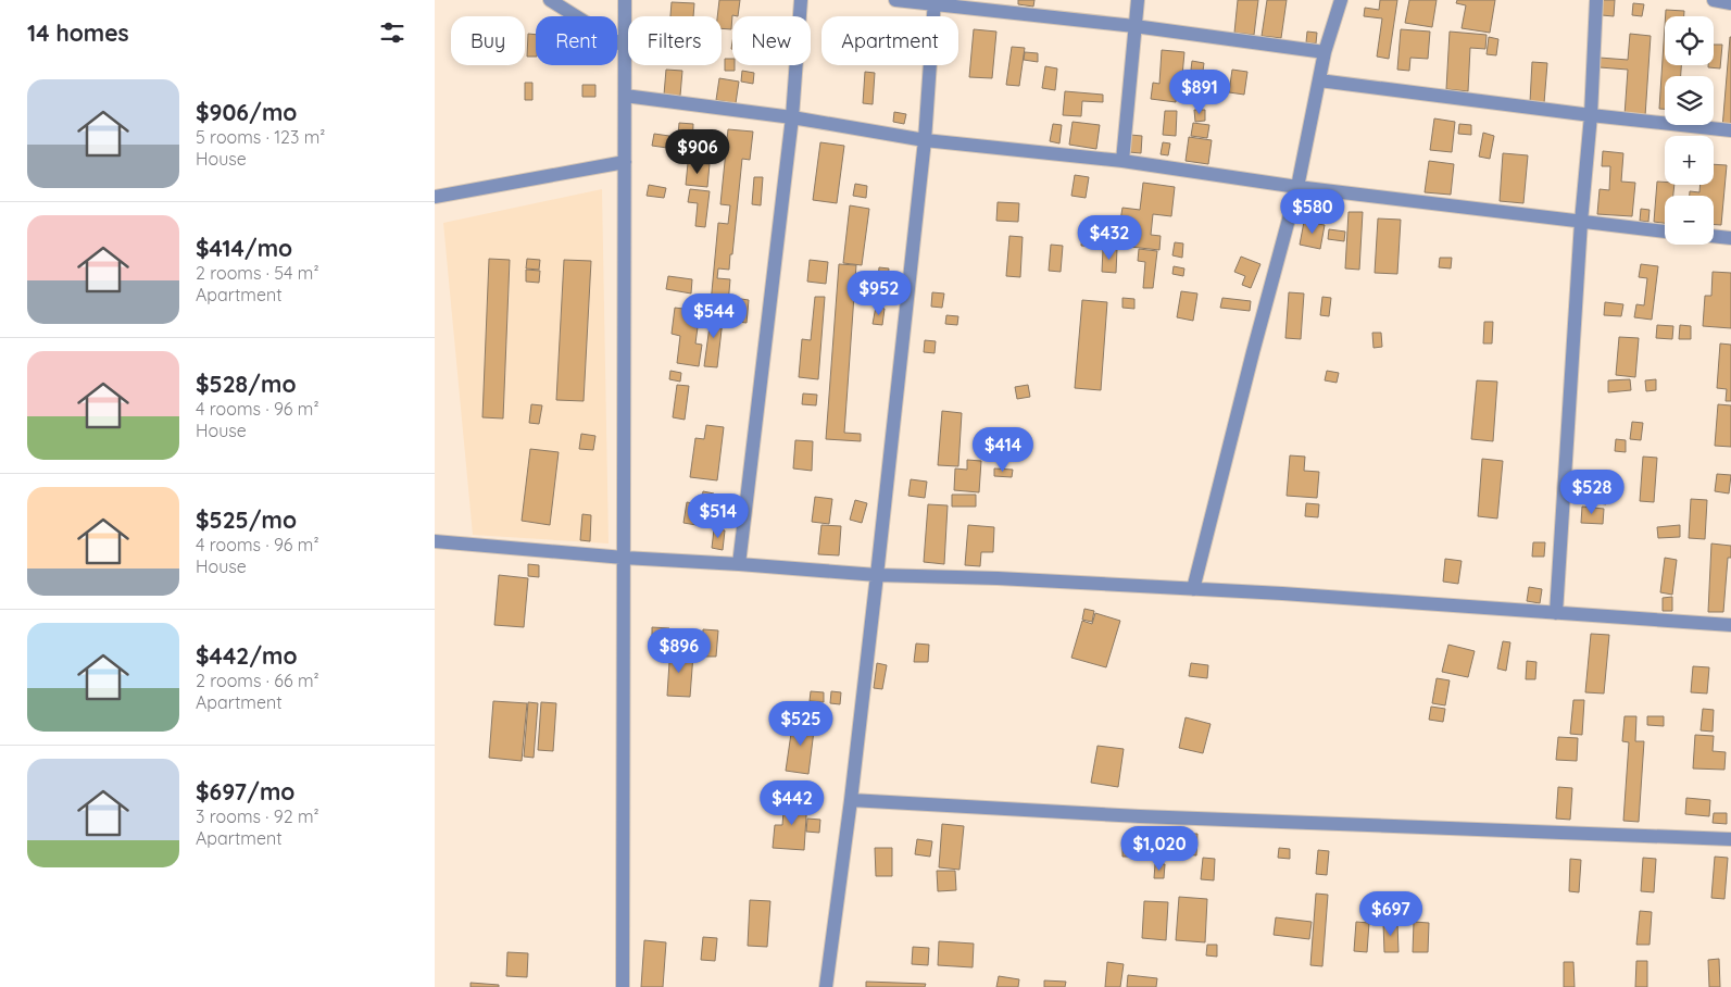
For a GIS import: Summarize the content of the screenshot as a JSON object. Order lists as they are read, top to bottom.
{
  "page": {
    "heading": "14 homes",
    "map_buttons": ["+", "−"],
    "chip": [
      "Buy",
      "Rent",
      "Filters",
      "New",
      "Apartment"
    ],
    "list": [
      {
        "name": "$906/mo",
        "note": "5 rooms · 123 m² · House"
      },
      {
        "name": "$414/mo",
        "note": "2 rooms · 54 m² · Apartment"
      },
      {
        "name": "$528/mo",
        "note": "4 rooms · 96 m² · House"
      },
      {
        "name": "$525/mo",
        "note": "4 rooms · 96 m² · House"
      },
      {
        "name": "$442/mo",
        "note": "2 rooms · 66 m² · Apartment"
      },
      {
        "name": "$697/mo",
        "note": "3 rooms · 92 m² · Apartment"
      }
    ],
    "price": [
      "$891",
      "$906",
      "$580",
      "$432",
      "$952",
      "$544",
      "$414",
      "$528",
      "$514",
      "$896",
      "$525",
      "$442",
      "$1,020",
      "$697"
    ]
  }
}
